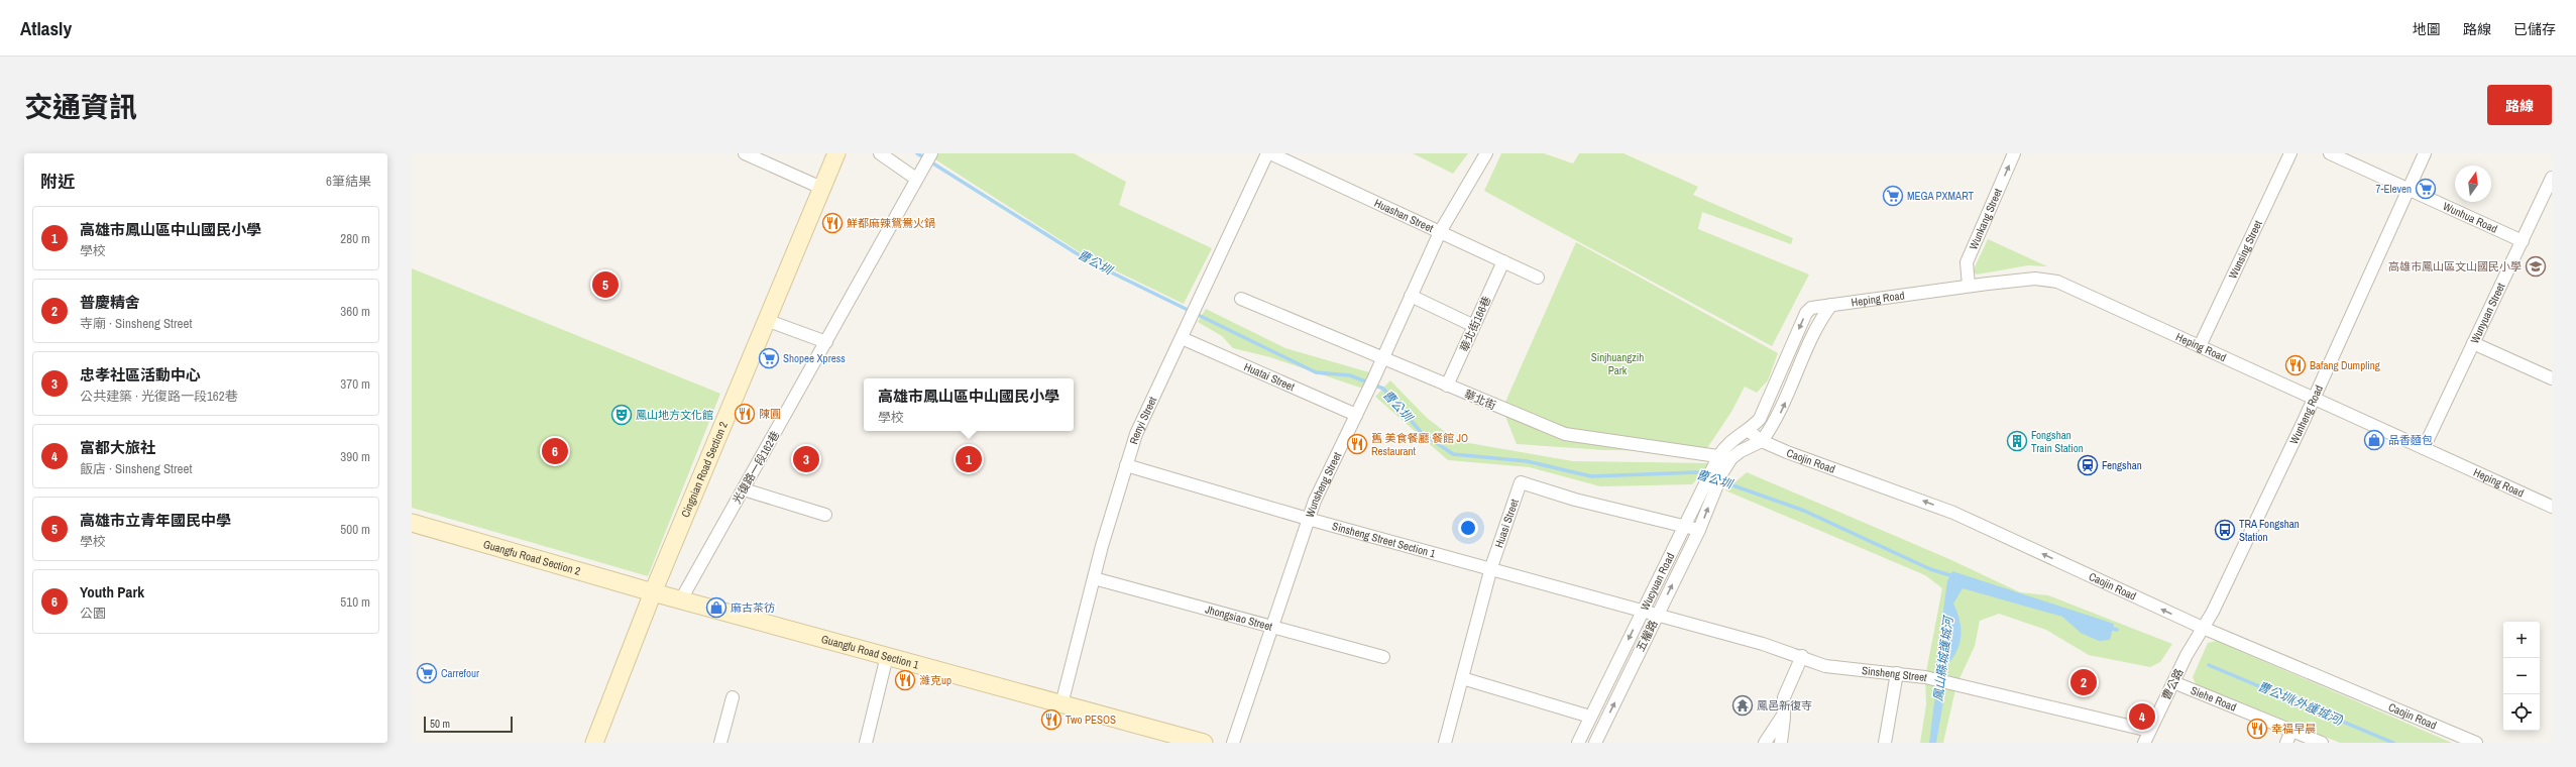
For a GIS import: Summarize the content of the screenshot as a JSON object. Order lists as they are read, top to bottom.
{
  "streets": {
    "street": [
      "Huashan Street",
      "Wunkang Street",
      "Wunhua Road",
      "Wunsing Street",
      "Heping Road",
      "Wunyuan Street",
      "華北街166巷",
      "Huatai Street",
      "華北街",
      "Wunheng Road",
      "Renyi Street",
      "Caojin Road",
      "光復路一段162巷",
      "Cingnian Road Section 2",
      "Wunsheng Street",
      "Huasi Street",
      "Sinsheng Street Section 1",
      "Guangfu Road Section 2",
      "Wucyuan Road",
      "Jhongsiao Street",
      "五權路",
      "Guangfu Road Section 1",
      "Sinsheng Street",
      "曹公路",
      "Siehe Road"
    ]
  },
  "crossings": [
    ["Huashan Street", "華北街166巷"],
    ["Huashan Street", "Renyi Street"],
    ["Huashan Street", "Wunsheng Street"],
    ["Wunkang Street", "Heping Road"],
    ["Wunhua Road", "Wunyuan Street"],
    ["Wunhua Road", "Wunheng Road"],
    ["Wunsing Street", "Heping Road"],
    ["Heping Road", "Wunyuan Street"],
    ["Heping Road", "Wunheng Road"],
    ["Heping Road", "Caojin Road"],
    ["Heping Road", "Wucyuan Road"],
    ["華北街166巷", "華北街"],
    ["Huatai Street", "Renyi Street"],
    ["Huatai Street", "Wunsheng Street"],
    ["華北街", "Wunsheng Street"],
    ["華北街", "Wucyuan Road"],
    ["Wunheng Road", "Caojin Road"],
    ["Wunheng Road", "曹公路"],
    ["Renyi Street", "Sinsheng Street Section 1"],
    ["Renyi Street", "Jhongsiao Street"],
    ["Renyi Street", "Guangfu Road Section 1"],
    ["Caojin Road", "Wucyuan Road"],
    ["Caojin Road", "曹公路"],
    ["光復路一段162巷", "Guangfu Road Section 1"],
    ["Cingnian Road Section 2", "Guangfu Road Section 2"],
    ["Cingnian Road Section 2", "Guangfu Road Section 1"],
    ["Wunsheng Street", "Sinsheng Street Section 1"],
    ["Wunsheng Street", "Jhongsiao Street"],
    ["Huasi Street", "Sinsheng Street Section 1"],
    ["Huasi Street", "Wucyuan Road"],
    ["Huasi Street", "五權路"],
    ["Sinsheng Street Section 1", "Wucyuan Road"],
    ["Sinsheng Street Section 1", "Sinsheng Street"],
    ["Guangfu Road Section 2", "Guangfu Road Section 1"],
    ["Wucyuan Road", "五權路"],
    ["Wucyuan Road", "Sinsheng Street"],
    ["五權路", "Sinsheng Street"],
    ["Sinsheng Street", "曹公路"],
    ["曹公路", "Siehe Road"]
  ],
  "one_way": ["Wunkang Street", "Caojin Road", "五權路"],
  "water": ["曹公圳", "鳳山縣城護城河", "曹公圳(外護城河)"],
  "parks": ["Sinjhuangzih Park"],
  "places": {
    "supermarket": [
      "7-Eleven",
      "MEGA PXMART",
      "Shopee Xpress",
      "Carrefour"
    ],
    "restaurant": [
      "鮮都麻辣鴛鴦火鍋",
      "Bafang Dumpling",
      "陳圓",
      "舊 美食餐廳 餐館 JO Restaurant",
      "濰克up",
      "Two PESOS",
      "幸福早晨"
    ],
    "school or university": ["高雄市鳳山區文山國民小學"],
    "theatre": ["鳳山地方文化館"],
    "shop": ["品香麵包", "麻古茶彷"],
    "building": ["Fongshan Train Station"],
    "station": ["Fengshan"],
    "bus stop": ["TRA Fongshan Station"],
    "temple": ["鳳邑新復寺"]
  },
  "scale_bar": "50 m",
  "north": "top",
  "page": {
    "header": "Atlasly",
    "nav": ["地圖", "路線", "已儲存"],
    "title": "交通資訊",
    "buttons": "路線",
    "heading": ["附近", "6筆結果"],
    "list": [
      {
        "mark": "1",
        "name": "高雄市鳳山區中山國民小學",
        "note": "學校",
        "value": "280 m"
      },
      {
        "mark": "2",
        "name": "普慶精舍",
        "note": "寺廟 · Sinsheng Street",
        "value": "360 m"
      },
      {
        "mark": "3",
        "name": "忠孝社區活動中心",
        "note": "公共建築 · 光復路一段162巷",
        "value": "370 m"
      },
      {
        "mark": "4",
        "name": "富都大旅社",
        "note": "飯店 · Sinsheng Street",
        "value": "390 m"
      },
      {
        "mark": "5",
        "name": "高雄市立青年國民中學",
        "note": "學校",
        "value": "500 m"
      },
      {
        "mark": "6",
        "name": "Youth Park",
        "note": "公園",
        "value": "510 m"
      }
    ],
    "pins": [
      "5",
      "6",
      "1",
      "3",
      "2",
      "4"
    ],
    "popup": ["高雄市鳳山區中山國民小學", "學校"],
    "map_buttons": ["+", "−"],
    "scale": "50 m"
  }
}
